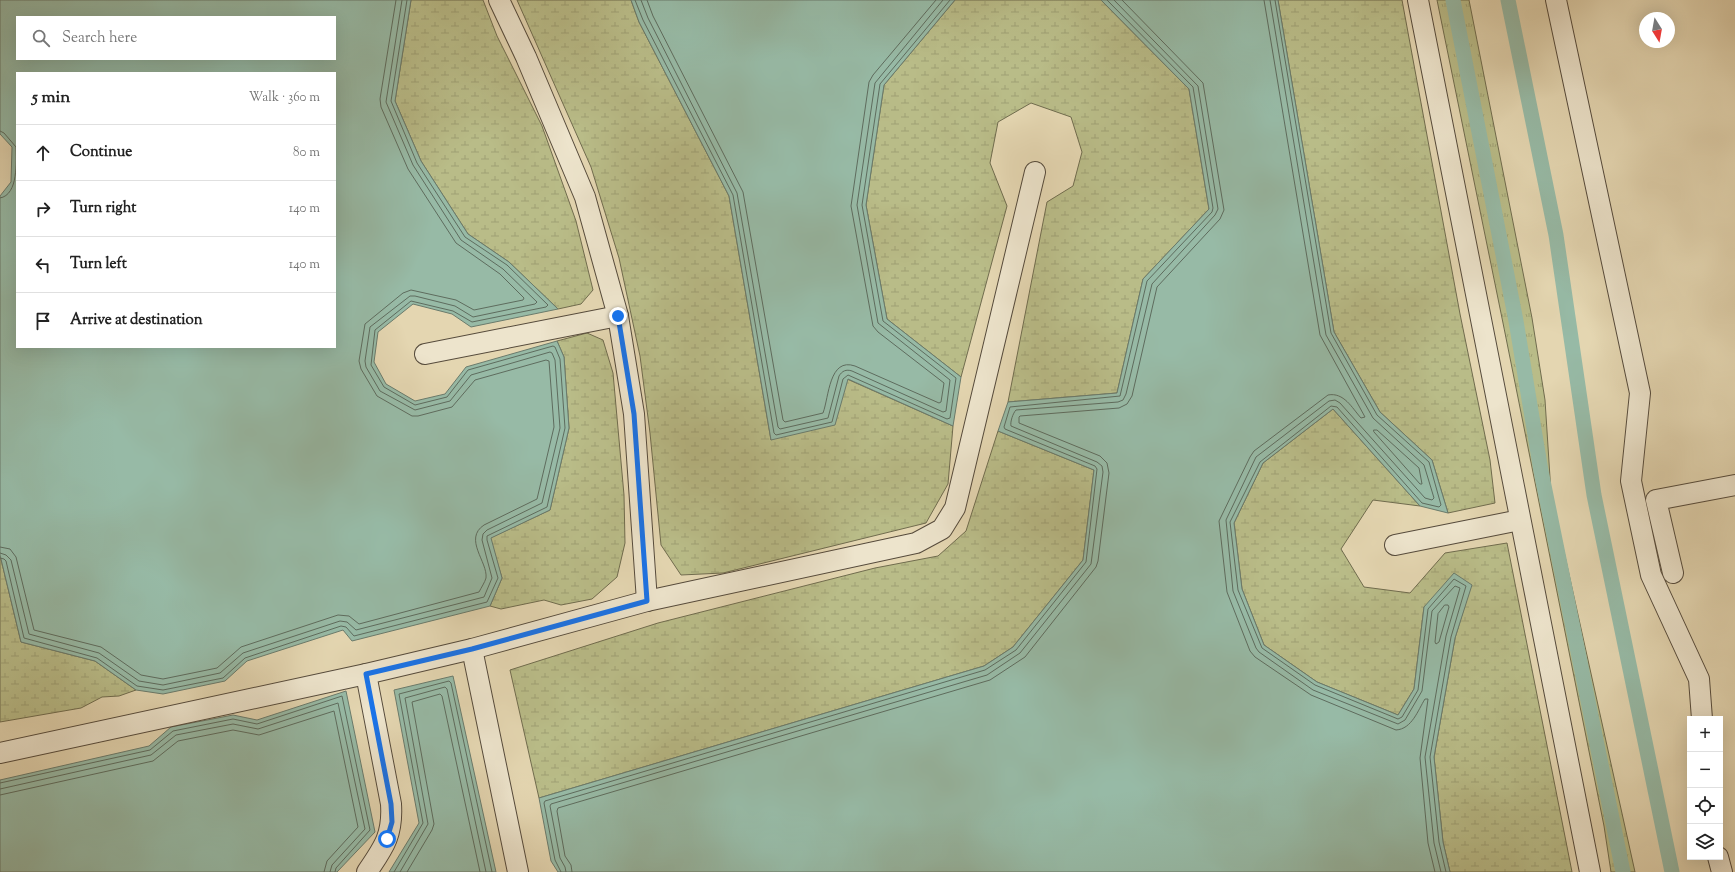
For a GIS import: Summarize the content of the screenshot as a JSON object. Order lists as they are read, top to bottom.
{
  "north": "bottom",
  "page": {
    "search": "Search here",
    "heading": ["5 min", "Walk · 360 m"],
    "list": [
      ["Continue", "80 m"],
      ["Turn right", "140 m"],
      ["Turn left", "140 m"],
      "Arrive at destination"
    ],
    "map_buttons": ["+", "−"]
  }
}
